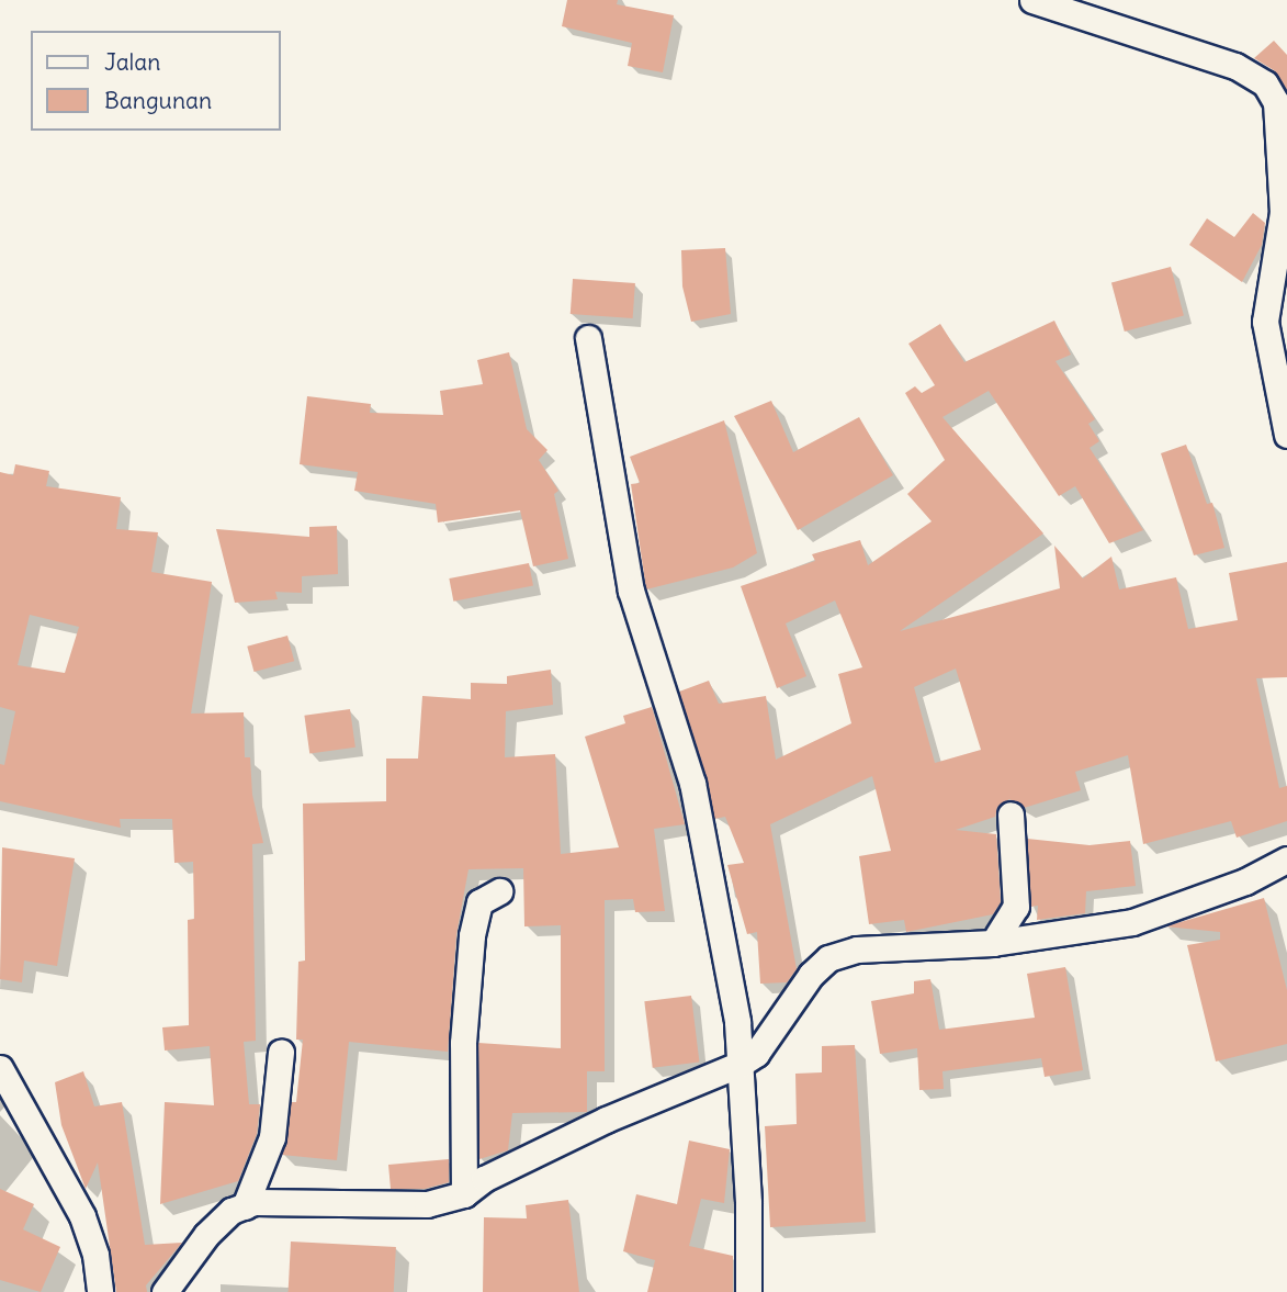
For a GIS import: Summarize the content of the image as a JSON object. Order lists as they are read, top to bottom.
{
  "legend": ["Jalan", "Bangunan"]
}
